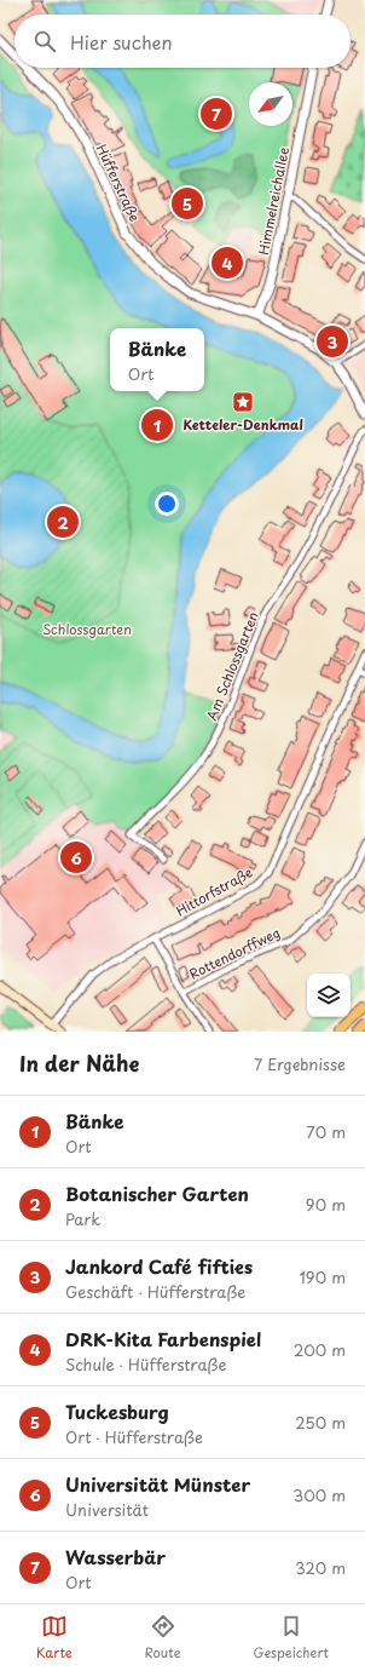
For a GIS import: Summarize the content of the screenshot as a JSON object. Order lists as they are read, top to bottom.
{
  "streets": {
    "street": [
      "Hüfferstraße",
      "Himmelreichallee",
      "Am Schlossgarten",
      "Hittorfstraße",
      "Rottendorffweg"
    ]
  },
  "crossings": [
    ["Hüfferstraße", "Himmelreichallee"],
    ["Hittorfstraße", "Rottendorffweg"]
  ],
  "parks": ["Schlossgarten"],
  "places": {
    "place": ["Ketteler-Denkmal"]
  },
  "north": "bottom left",
  "page": {
    "search": "Hier suchen",
    "pins": [
      "7",
      "5",
      "4",
      "3",
      "1",
      "2",
      "6"
    ],
    "popup": ["Bänke", "Ort"],
    "heading": ["In der Nähe", "7 Ergebnisse"],
    "list": [
      {
        "mark": "1",
        "name": "Bänke",
        "note": "Ort",
        "value": "70 m"
      },
      {
        "mark": "2",
        "name": "Botanischer Garten",
        "note": "Park",
        "value": "90 m"
      },
      {
        "mark": "3",
        "name": "Jankord Café fifties",
        "note": "Geschäft · Hüfferstraße",
        "value": "190 m"
      },
      {
        "mark": "4",
        "name": "DRK-Kita Farbenspiel",
        "note": "Schule · Hüfferstraße",
        "value": "200 m"
      },
      {
        "mark": "5",
        "name": "Tuckesburg",
        "note": "Ort · Hüfferstraße",
        "value": "250 m"
      },
      {
        "mark": "6",
        "name": "Universität Münster",
        "note": "Universität",
        "value": "300 m"
      },
      {
        "mark": "7",
        "name": "Wasserbär",
        "note": "Ort",
        "value": "320 m"
      }
    ],
    "nav": ["Karte", "Route", "Gespeichert"]
  }
}
